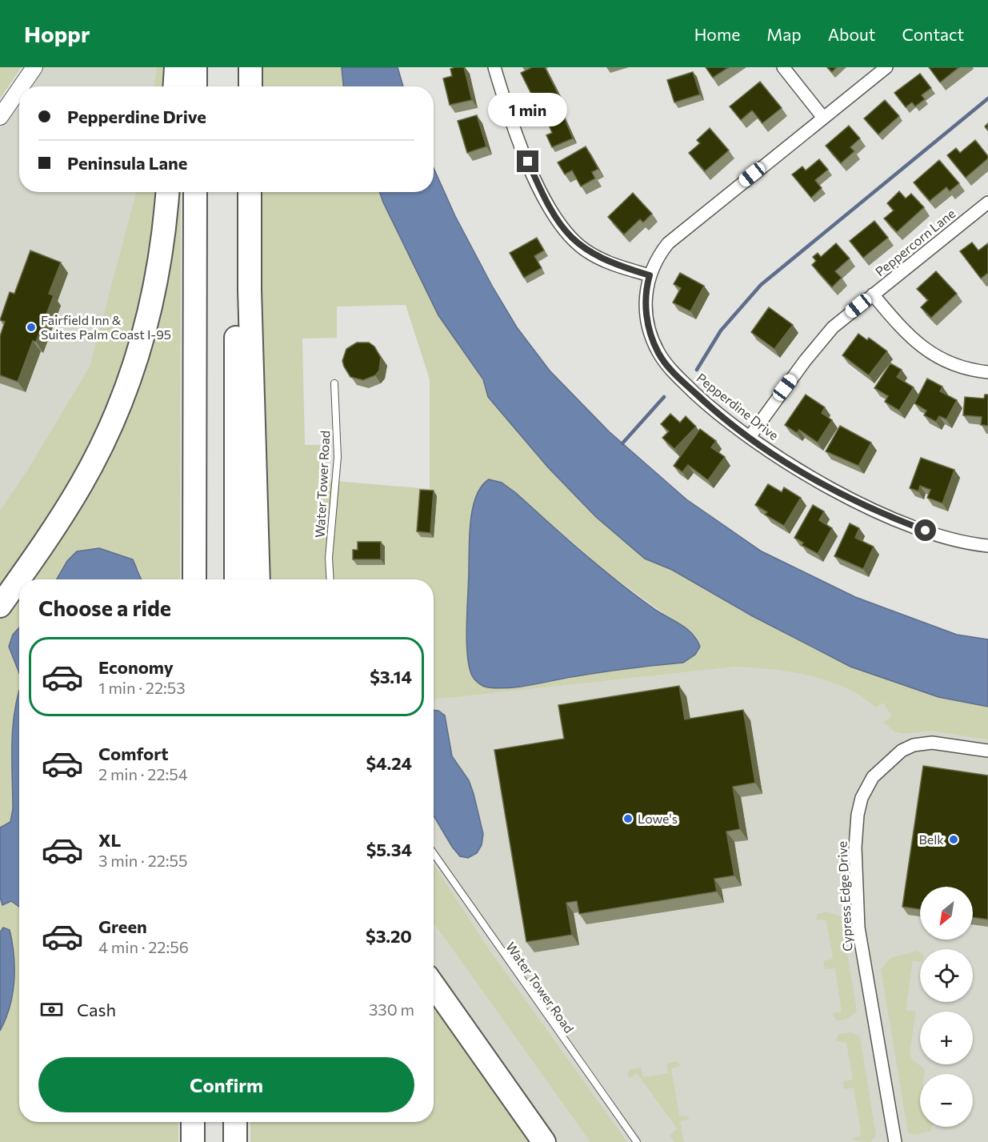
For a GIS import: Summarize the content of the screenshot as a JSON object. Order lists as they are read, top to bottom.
{
  "streets": {
    "street": ["Peppercorn Lane", "Pepperdine Drive", "Cypress Edge Drive"],
    "lane": ["Water Tower Road"]
  },
  "crossings": [
    ["Peppercorn Lane", "Pepperdine Drive"]
  ],
  "places": ["Fairfield Inn & Suites Palm Coast I-95", "Lowe's", "Belk"],
  "north": "bottom left",
  "page": {
    "header": "Hoppr",
    "nav": [
      "Home",
      "Map",
      "About",
      "Contact"
    ],
    "banner": ["Pepperdine Drive", "Peninsula Lane"],
    "bubble": "1 min",
    "heading": "Choose a ride",
    "list": [
      {
        "name": "Economy",
        "note": "1 min · 22:53",
        "value": "$3.14"
      },
      {
        "name": "Comfort",
        "note": "2 min · 22:54",
        "value": "$4.24"
      },
      {
        "name": "XL",
        "note": "3 min · 22:55",
        "value": "$5.34"
      },
      {
        "name": "Green",
        "note": "4 min · 22:56",
        "value": "$3.20"
      }
    ],
    "map_buttons": ["+", "−"],
    "pay": ["Cash", "330 m"],
    "buttons": "Confirm"
  }
}
